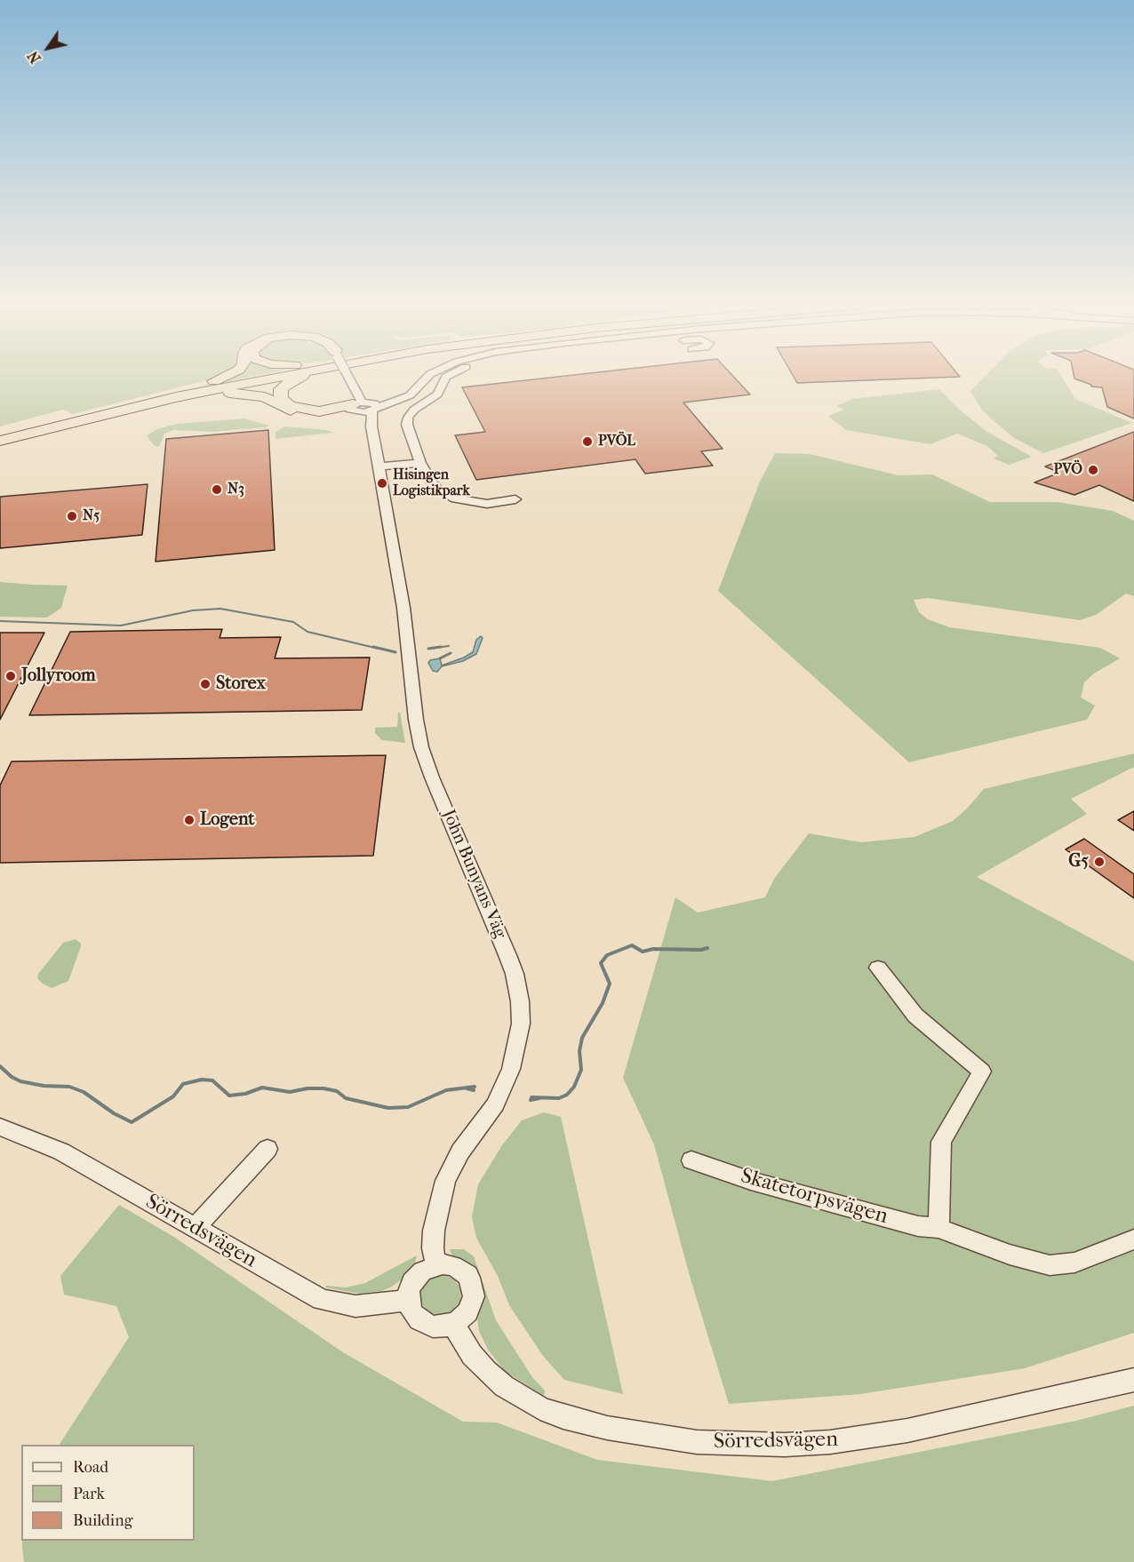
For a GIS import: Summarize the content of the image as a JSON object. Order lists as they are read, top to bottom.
{
  "streets": {
    "street": ["John Bunyans Väg", "Skatetorpsvägen", "Sörredsvägen"]
  },
  "crossings": [
    ["John Bunyans Väg", "Sörredsvägen"]
  ],
  "places": [
    "PVÖL",
    "PVÖ",
    "Hisingen Logistikpark",
    "N3",
    "N5",
    "Jollyroom",
    "Storex",
    "Logent",
    "G5"
  ],
  "legend": ["Road", "Park", "Building"],
  "north": "bottom left"
}
